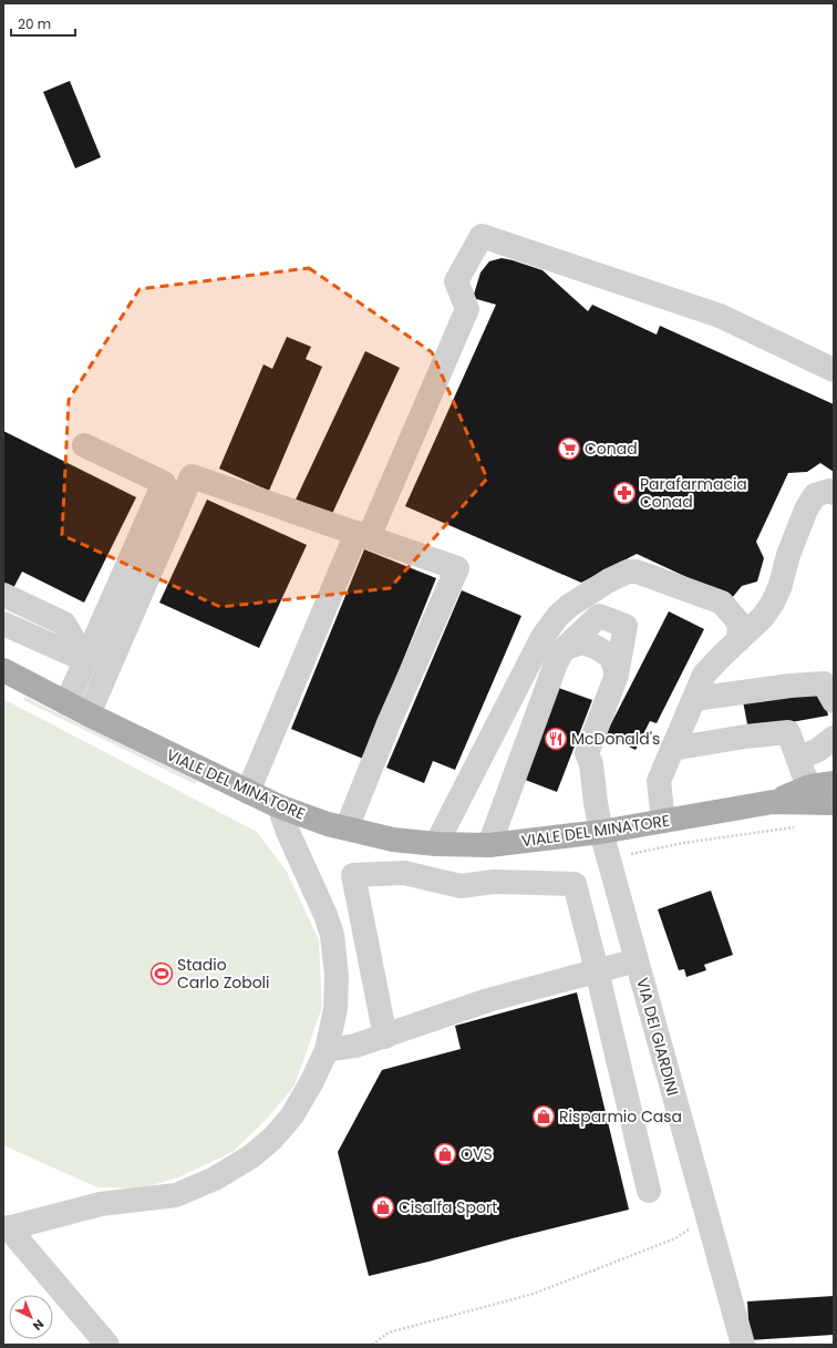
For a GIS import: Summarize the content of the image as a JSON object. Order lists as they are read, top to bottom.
{
  "streets": {
    "main road": ["VIALE DEL MINATORE"],
    "street": ["VIA DEI GIARDINI"]
  },
  "crossings": [
    ["VIALE DEL MINATORE", "VIA DEI GIARDINI"]
  ],
  "places": {
    "supermarket": ["Conad"],
    "pharmacy": ["Parafarmacia Conad"],
    "restaurant": ["McDonald's"],
    "sports": ["Stadio Carlo Zoboli"],
    "shop": ["Risparmio Casa", "OVS", "Cisalfa Sport"]
  },
  "scale_bar": "20 m",
  "north": "bottom right"
}
